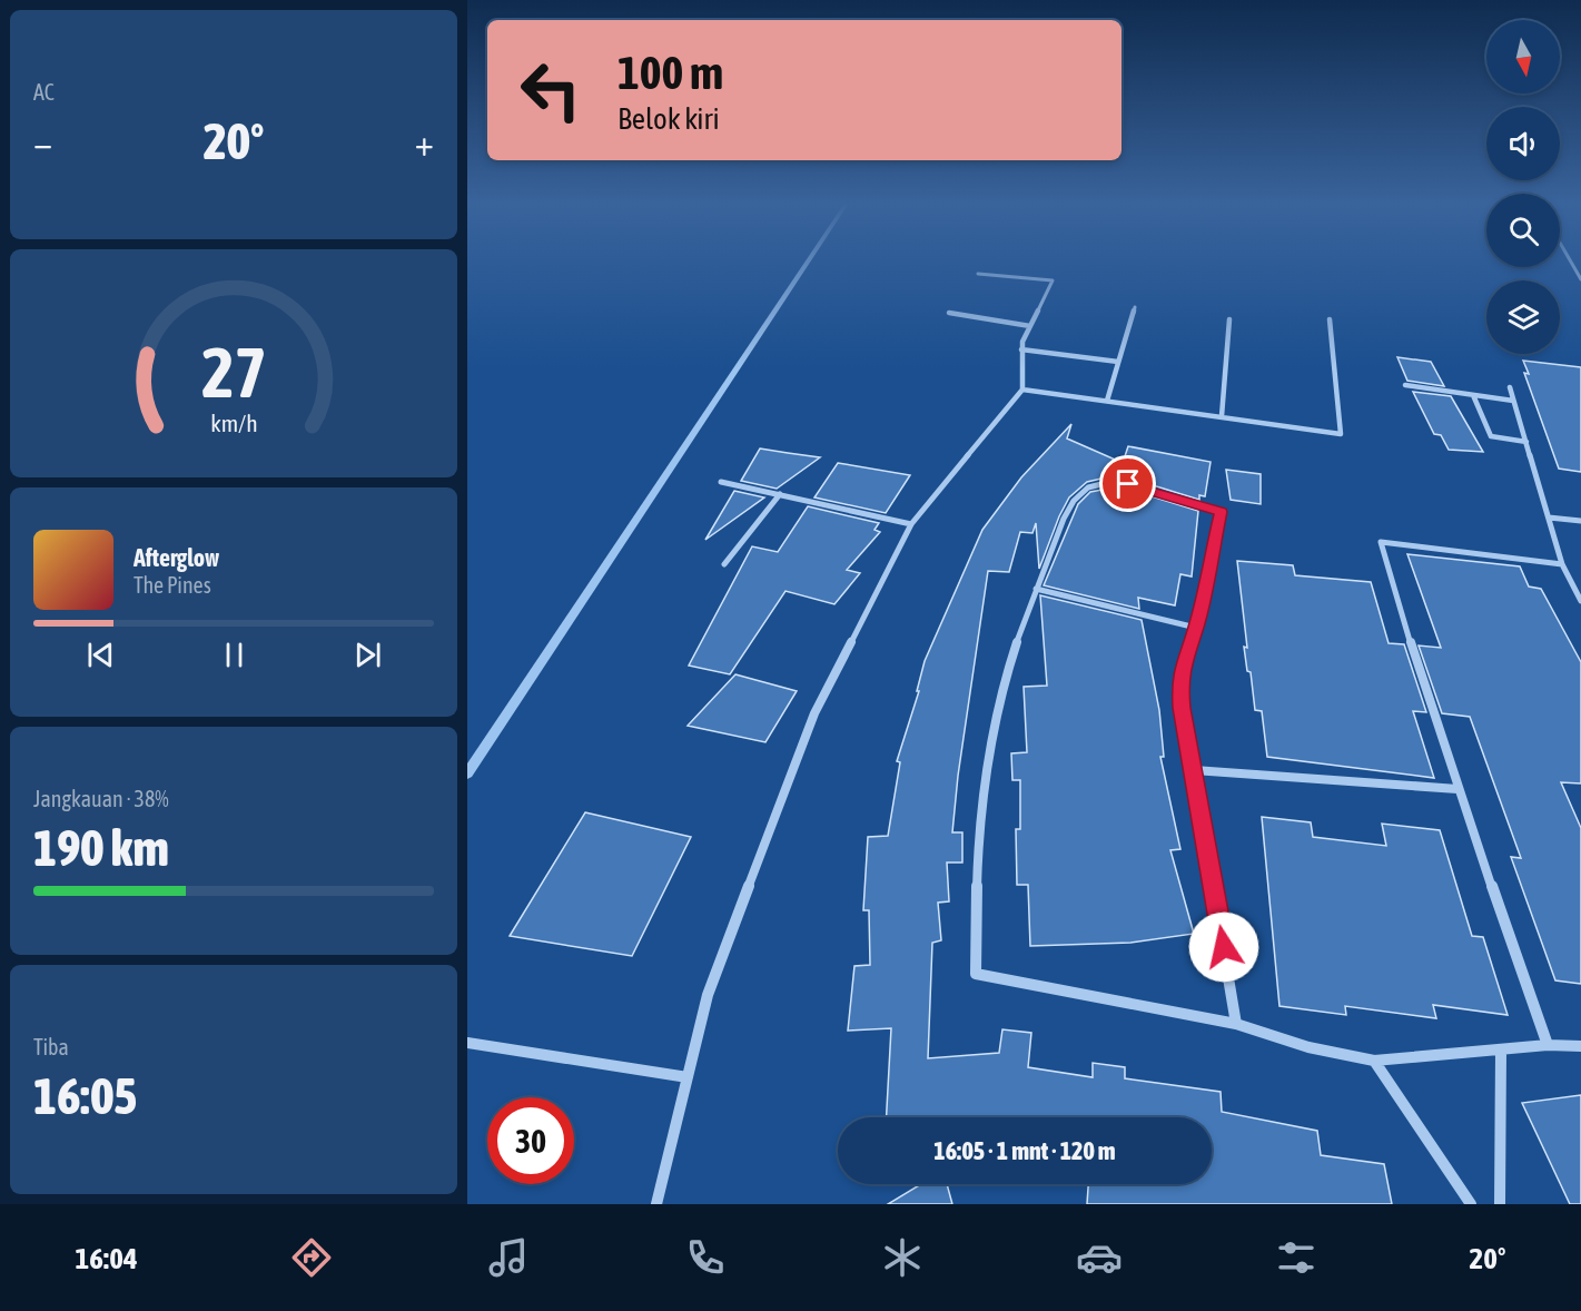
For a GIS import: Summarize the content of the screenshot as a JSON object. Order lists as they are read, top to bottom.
{
  "north": "bottom",
  "page": {
    "tile": [
      "AC",
      ["Jangkauan · 38%", "190 km"],
      ["Tiba", "16:05"]
    ],
    "turn": ["100 m", "Belok kiri"],
    "heat": ["−", "20°", "+"],
    "song": ["Afterglow", "The Pines"],
    "limit": "30",
    "trip": "16:05 · 1 mnt · 120 m",
    "tabs": ["16:04", "20°"],
    "gauge": ["27", "km/h"]
  }
}
